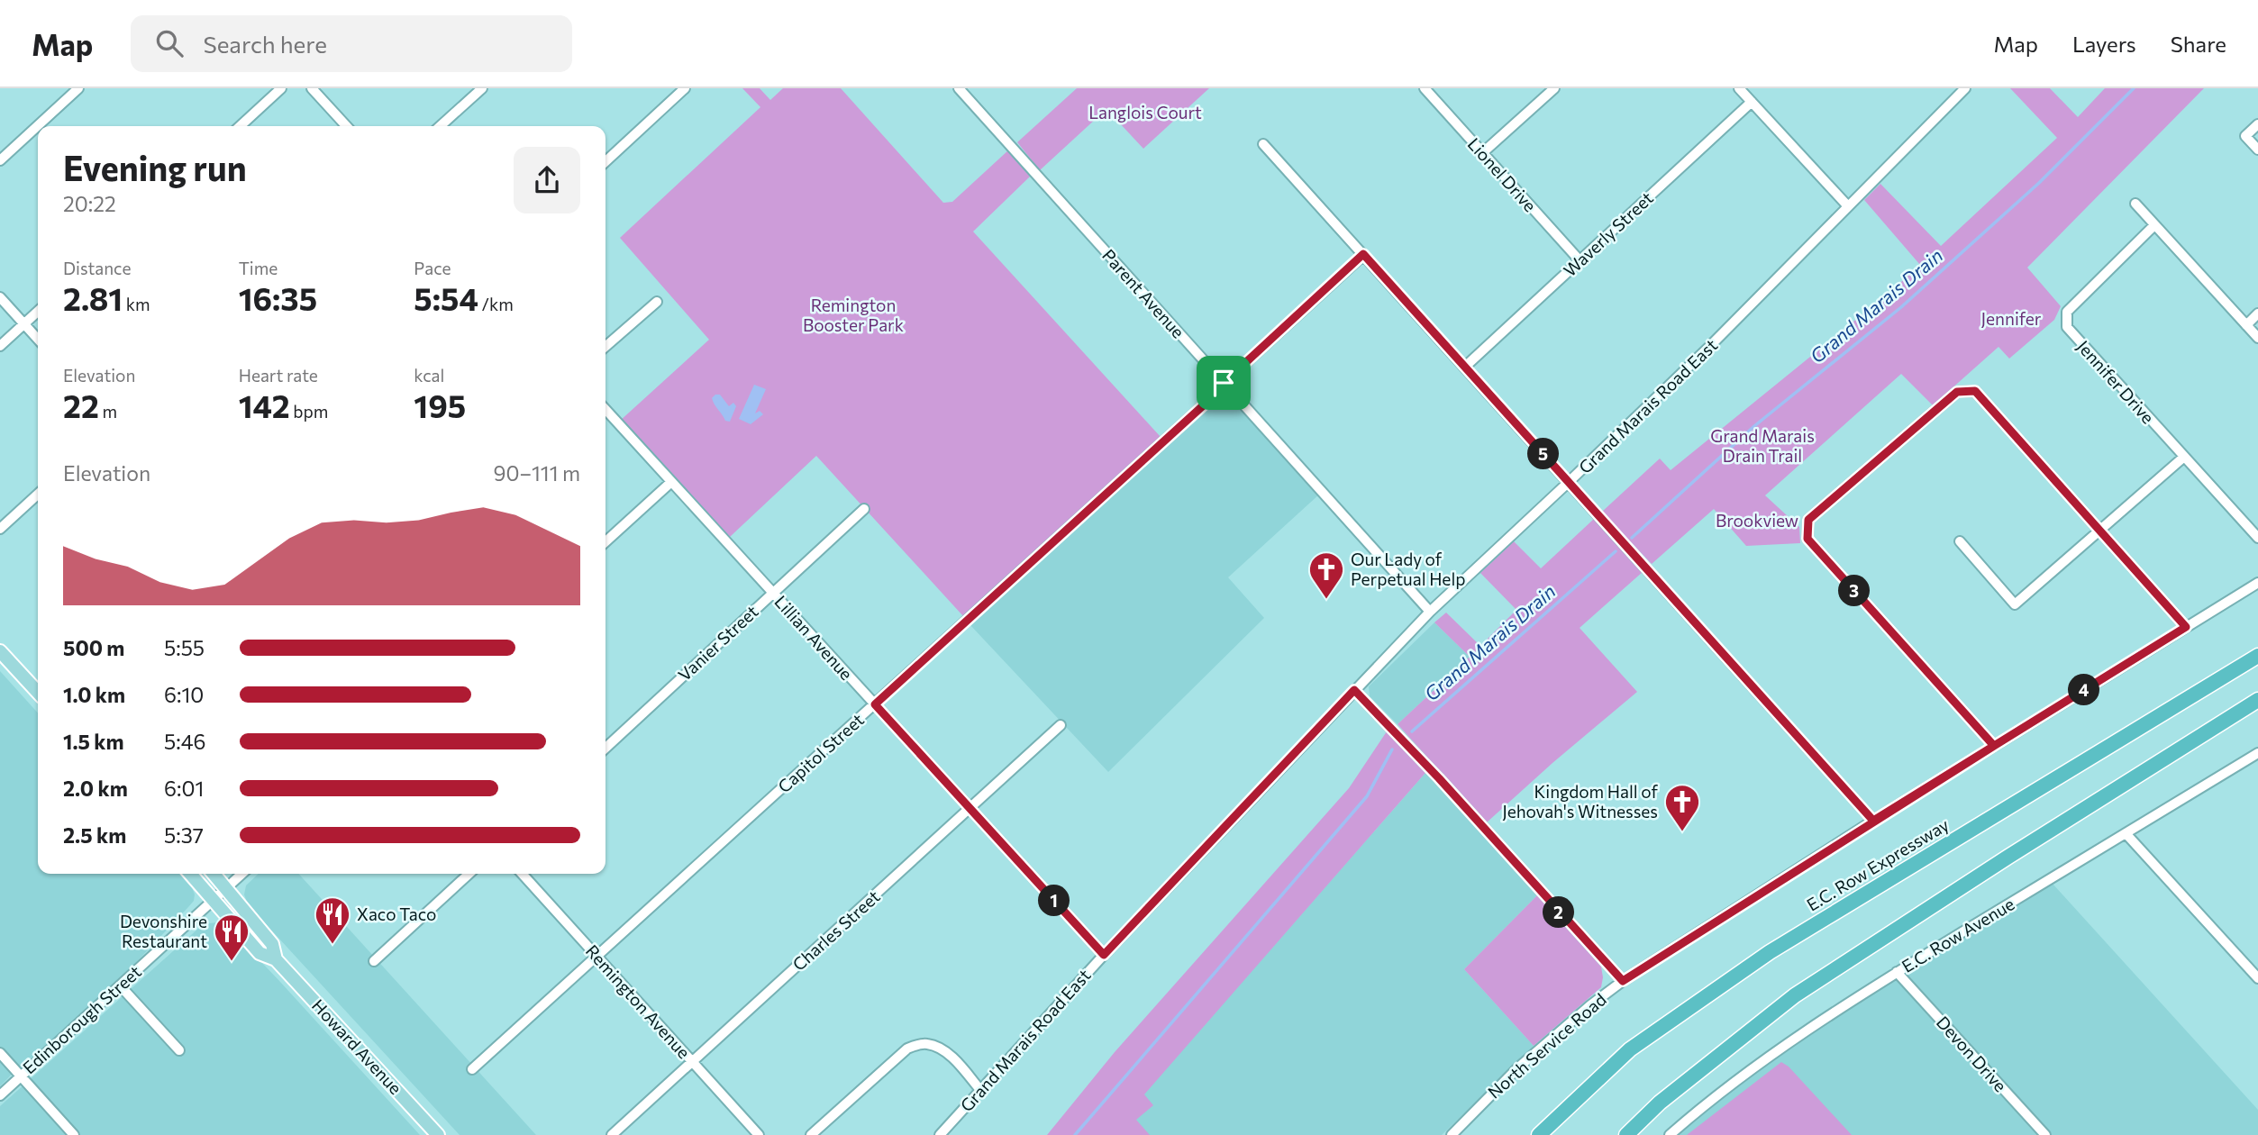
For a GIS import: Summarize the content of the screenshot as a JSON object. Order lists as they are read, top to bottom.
{
  "streets": {
    "highway": ["E.C. Row Expressway"],
    "main road": ["Howard Avenue"],
    "street": [
      "Lionel Drive",
      "Waverly Street",
      "Parent Avenue",
      "Jennifer Drive",
      "Grand Marais Road East",
      "Lillian Avenue",
      "Vanier Street",
      "Capitol Street",
      "Charles Street",
      "E.C. Row Avenue",
      "Remington Avenue",
      "Edinborough Street",
      "North Service Road",
      "Devon Drive"
    ]
  },
  "crossings": [
    ["Lionel Drive", "Waverly Street"],
    ["Parent Avenue", "Grand Marais Road East"],
    ["Parent Avenue", "Capitol Street"],
    ["Grand Marais Road East", "Lillian Avenue"],
    ["Lillian Avenue", "Vanier Street"],
    ["Lillian Avenue", "Capitol Street"],
    ["Lillian Avenue", "Charles Street"],
    ["Capitol Street", "Remington Avenue"],
    ["Charles Street", "Remington Avenue"],
    ["E.C. Row Avenue", "Devon Drive"],
    ["Edinborough Street", "Howard Avenue"]
  ],
  "water": ["Grand Marais Drain"],
  "parks": [
    "Langlois Court",
    "Remington Booster Park",
    "Jennifer",
    "Grand Marais Drain Trail",
    "Brookview"
  ],
  "places": {
    "church": ["Our Lady of Perpetual Help", "Kingdom Hall of Jehovah's Witnesses"],
    "restaurant": ["Xaco Taco", "Devonshire Restaurant"]
  },
  "page": {
    "header": "Map",
    "search": "Search here",
    "nav": ["Map", "Layers", "Share"],
    "heading": ["Evening run", "20:22"],
    "stats": [
      ["Distance", "2.81 km"],
      ["Time", "16:35"],
      ["Pace", "5:54 /km"],
      ["Elevation", "22 m"],
      ["Heart rate", "142 bpm"],
      ["kcal", "195"]
    ],
    "pins": [
      "5",
      "3",
      "4",
      "1",
      "2"
    ],
    "chart": ["Elevation", "90–111 m"],
    "list": [
      {
        "name": "500 m",
        "note": "5:55"
      },
      {
        "name": "1.0 km",
        "note": "6:10"
      },
      {
        "name": "1.5 km",
        "note": "5:46"
      },
      {
        "name": "2.0 km",
        "note": "6:01"
      },
      {
        "name": "2.5 km",
        "note": "5:37"
      }
    ]
  }
}
